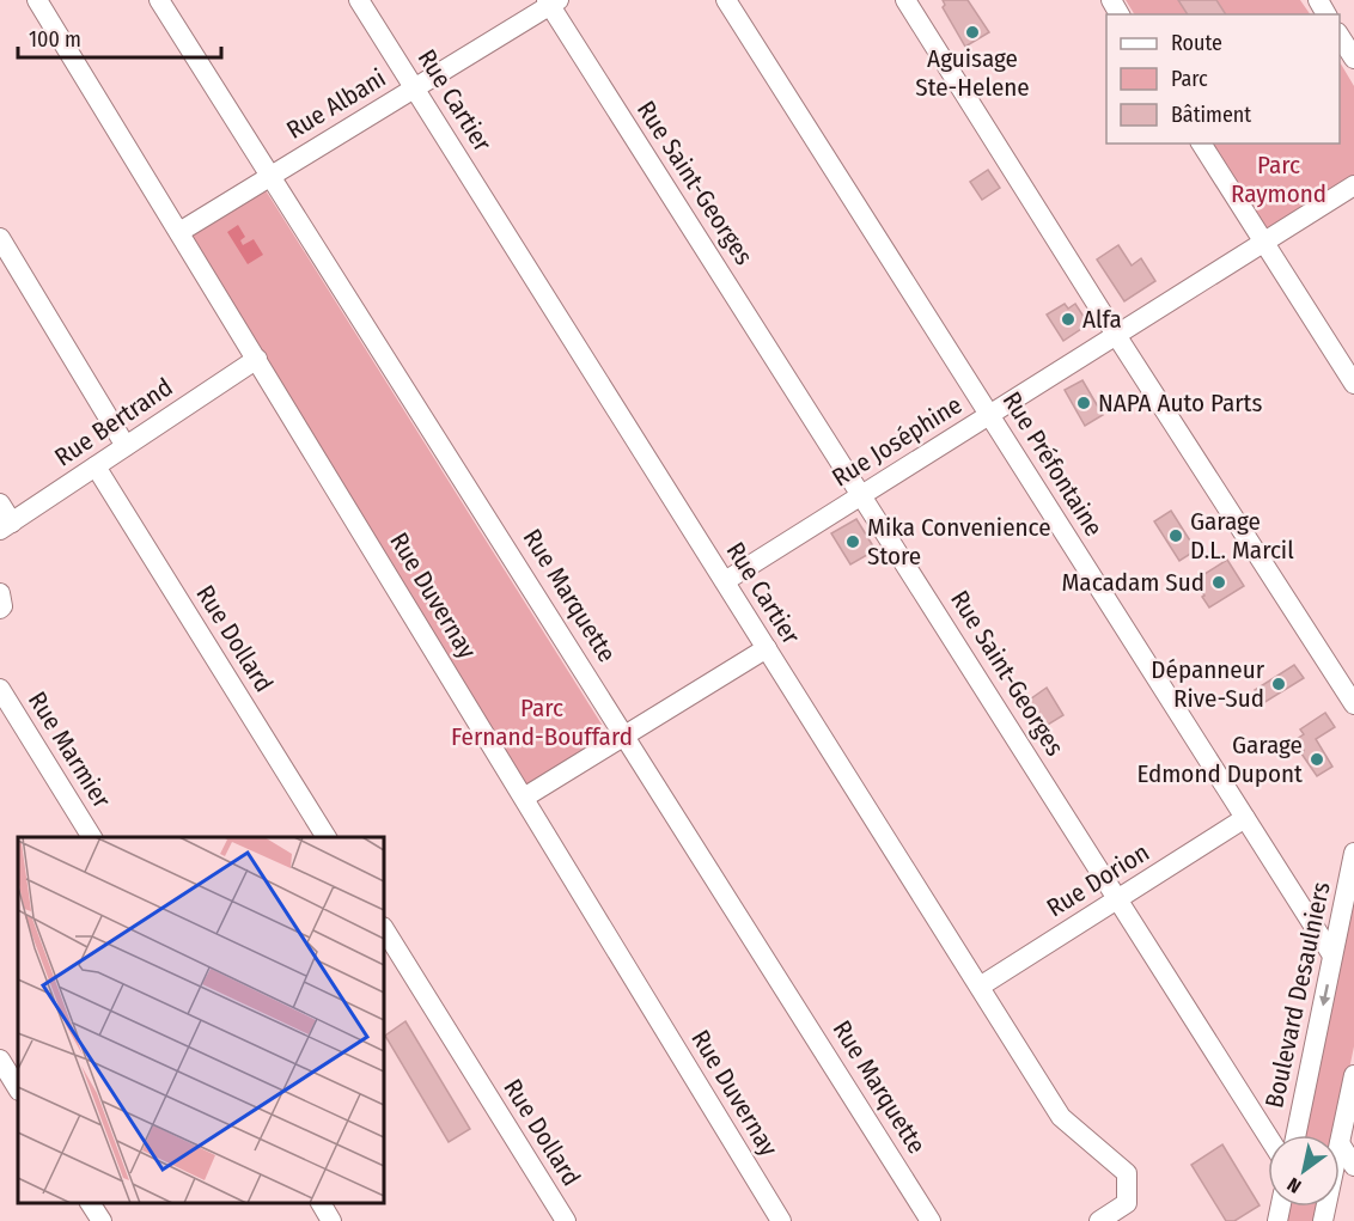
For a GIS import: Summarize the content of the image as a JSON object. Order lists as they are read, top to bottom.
{
  "streets": {
    "street": [
      "Rue Cartier",
      "Rue Albani",
      "Rue Saint-Georges",
      "Rue Bertrand",
      "Rue Joséphine",
      "Rue Préfontaine",
      "Rue Duvernay",
      "Rue Marquette",
      "Rue Dollard",
      "Rue Marmier",
      "Rue Dorion",
      "Boulevard Desaulniers"
    ]
  },
  "crossings": [
    ["Rue Cartier", "Rue Albani"],
    ["Rue Cartier", "Rue Joséphine"],
    ["Rue Cartier", "Rue Dorion"],
    ["Rue Albani", "Rue Saint-Georges"],
    ["Rue Albani", "Rue Duvernay"],
    ["Rue Albani", "Rue Marquette"],
    ["Rue Saint-Georges", "Rue Joséphine"],
    ["Rue Saint-Georges", "Rue Dorion"],
    ["Rue Bertrand", "Rue Duvernay"],
    ["Rue Bertrand", "Rue Dollard"],
    ["Rue Joséphine", "Rue Préfontaine"],
    ["Rue Préfontaine", "Rue Dorion"],
    ["Rue Préfontaine", "Boulevard Desaulniers"]
  ],
  "parks": ["Parc Raymond", "Parc Fernand-Bouffard"],
  "places": [
    "Aguisage Ste-Helene",
    "Alfa",
    "NAPA Auto Parts",
    "Garage D.L. Marcil",
    "Mika Convenience Store",
    "Macadam Sud",
    "Dépanneur Rive-Sud",
    "Garage Edmond Dupont"
  ],
  "legend": ["Route", "Parc", "Bâtiment"],
  "scale_bar": "100 m",
  "north": "bottom left"
}
